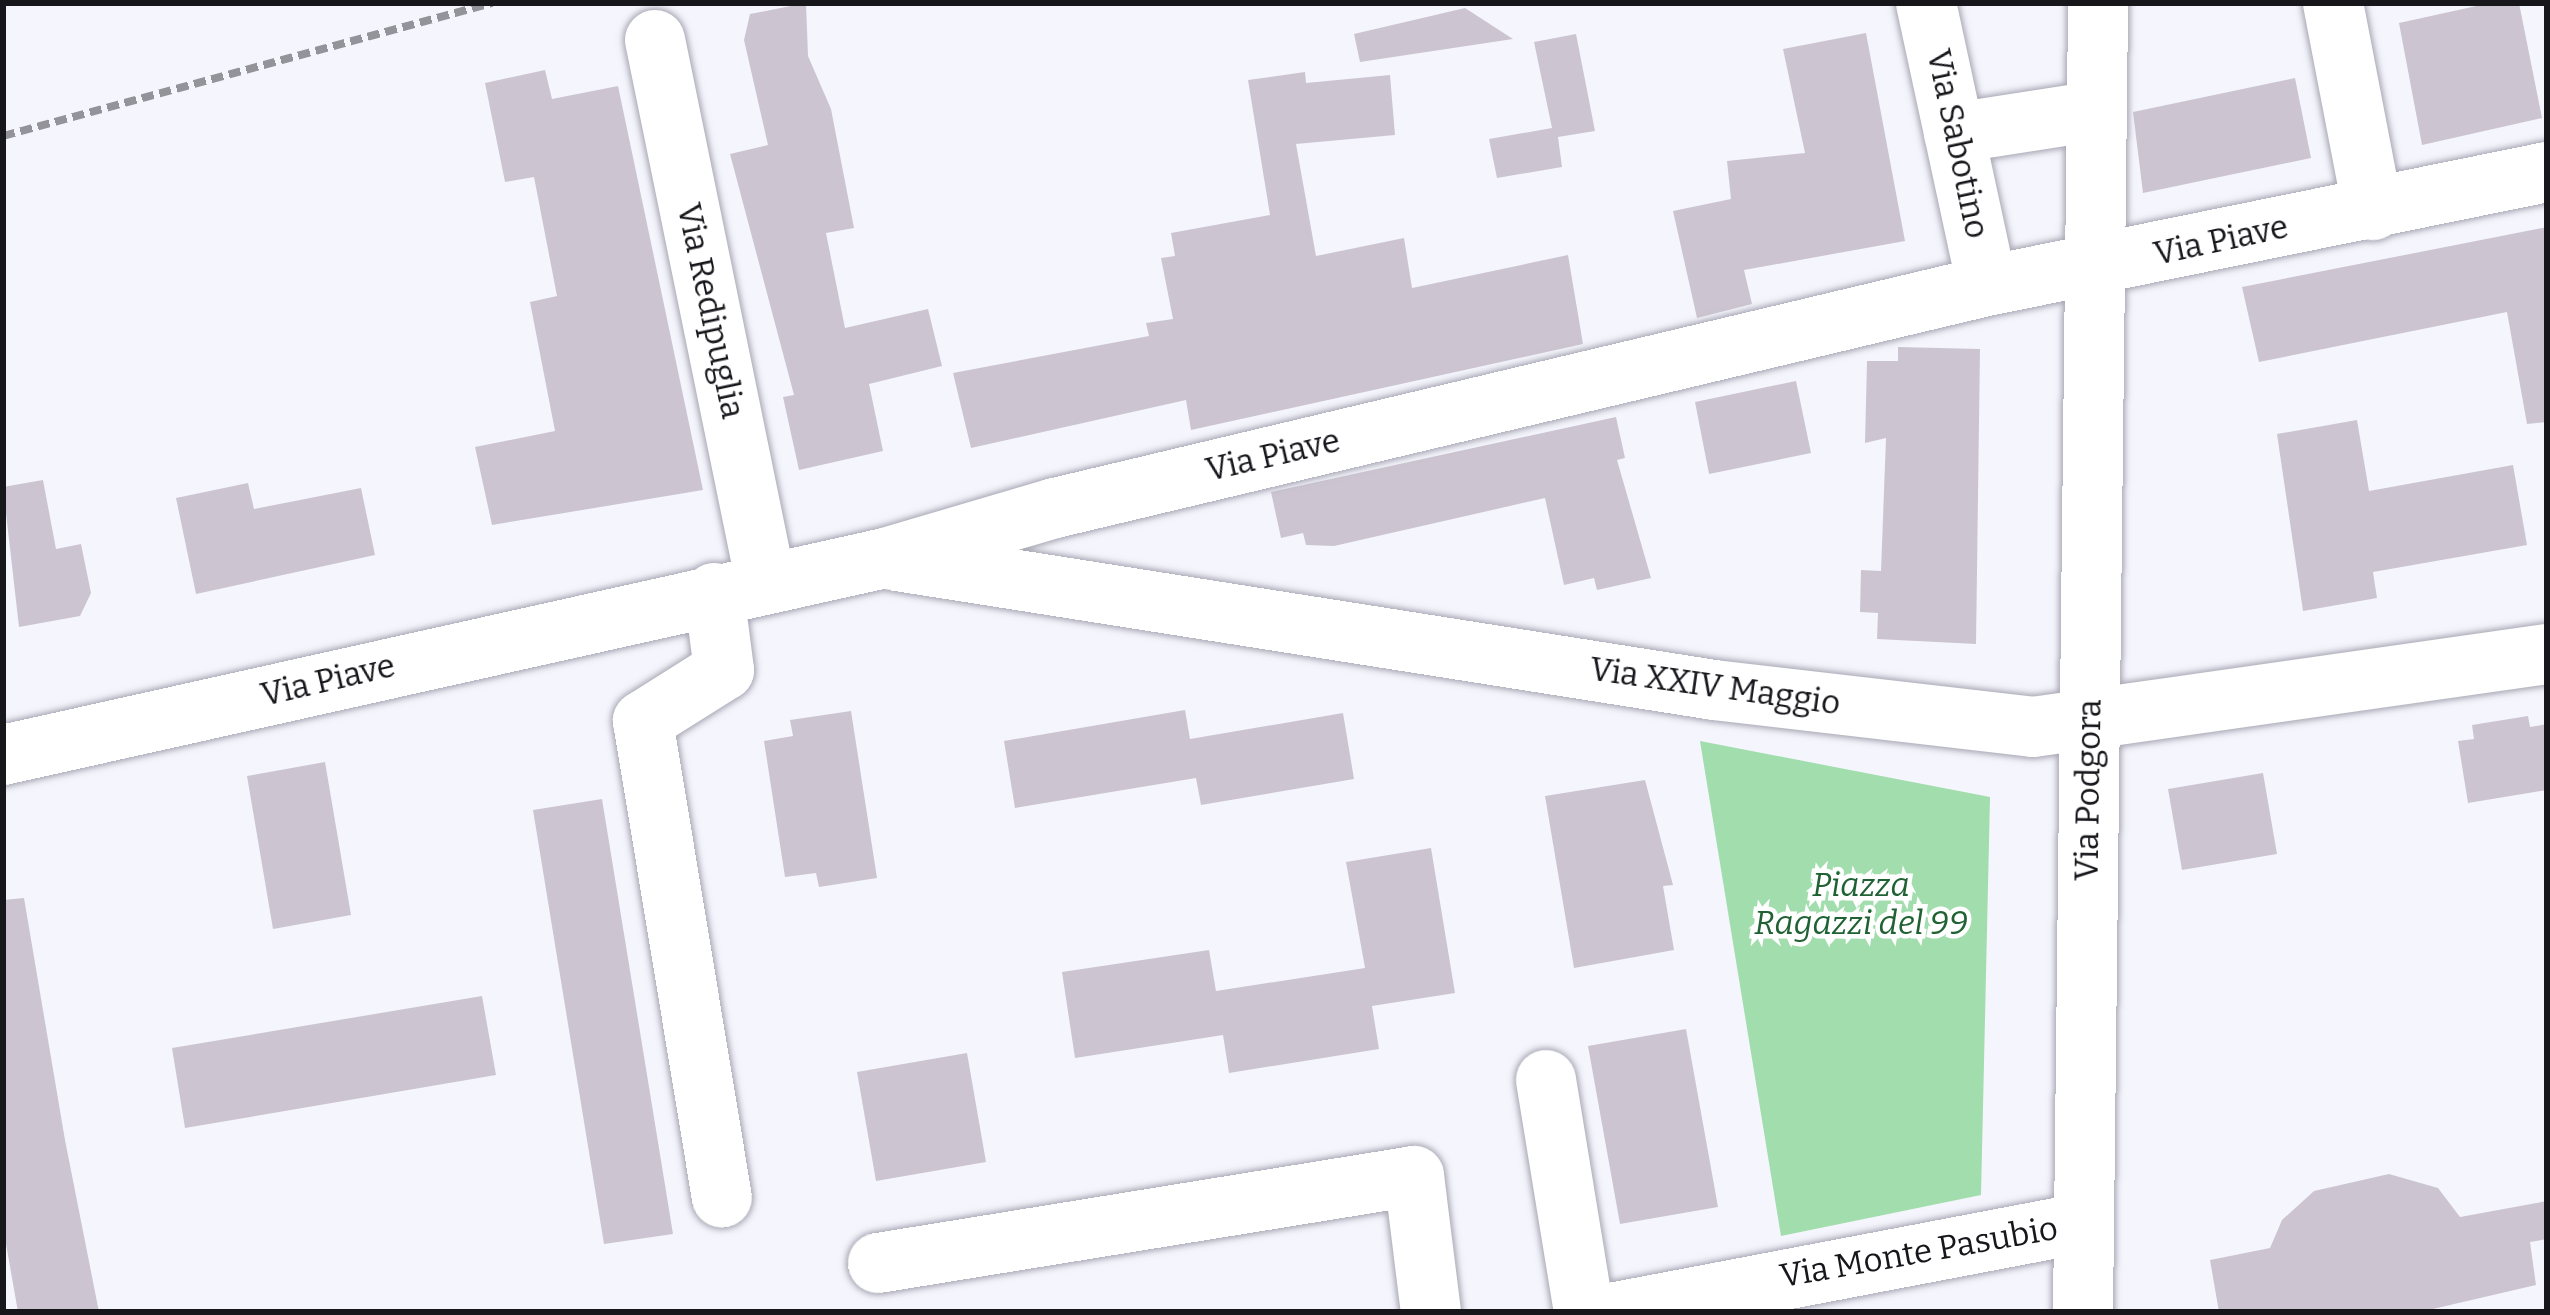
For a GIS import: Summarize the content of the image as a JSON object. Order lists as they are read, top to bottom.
{
  "streets": {
    "street": [
      "Via Sabotino",
      "Via Piave",
      "Via Redipuglia",
      "Via XXIV Maggio",
      "Via Podgora",
      "Via Monte Pasubio"
    ]
  },
  "crossings": [
    ["Via Sabotino", "Via Piave"],
    ["Via Piave", "Via Redipuglia"],
    ["Via Piave", "Via XXIV Maggio"],
    ["Via Piave", "Via Podgora"],
    ["Via XXIV Maggio", "Via Podgora"],
    ["Via Podgora", "Via Monte Pasubio"]
  ],
  "parks": ["Piazza Ragazzi del 99"]
}
